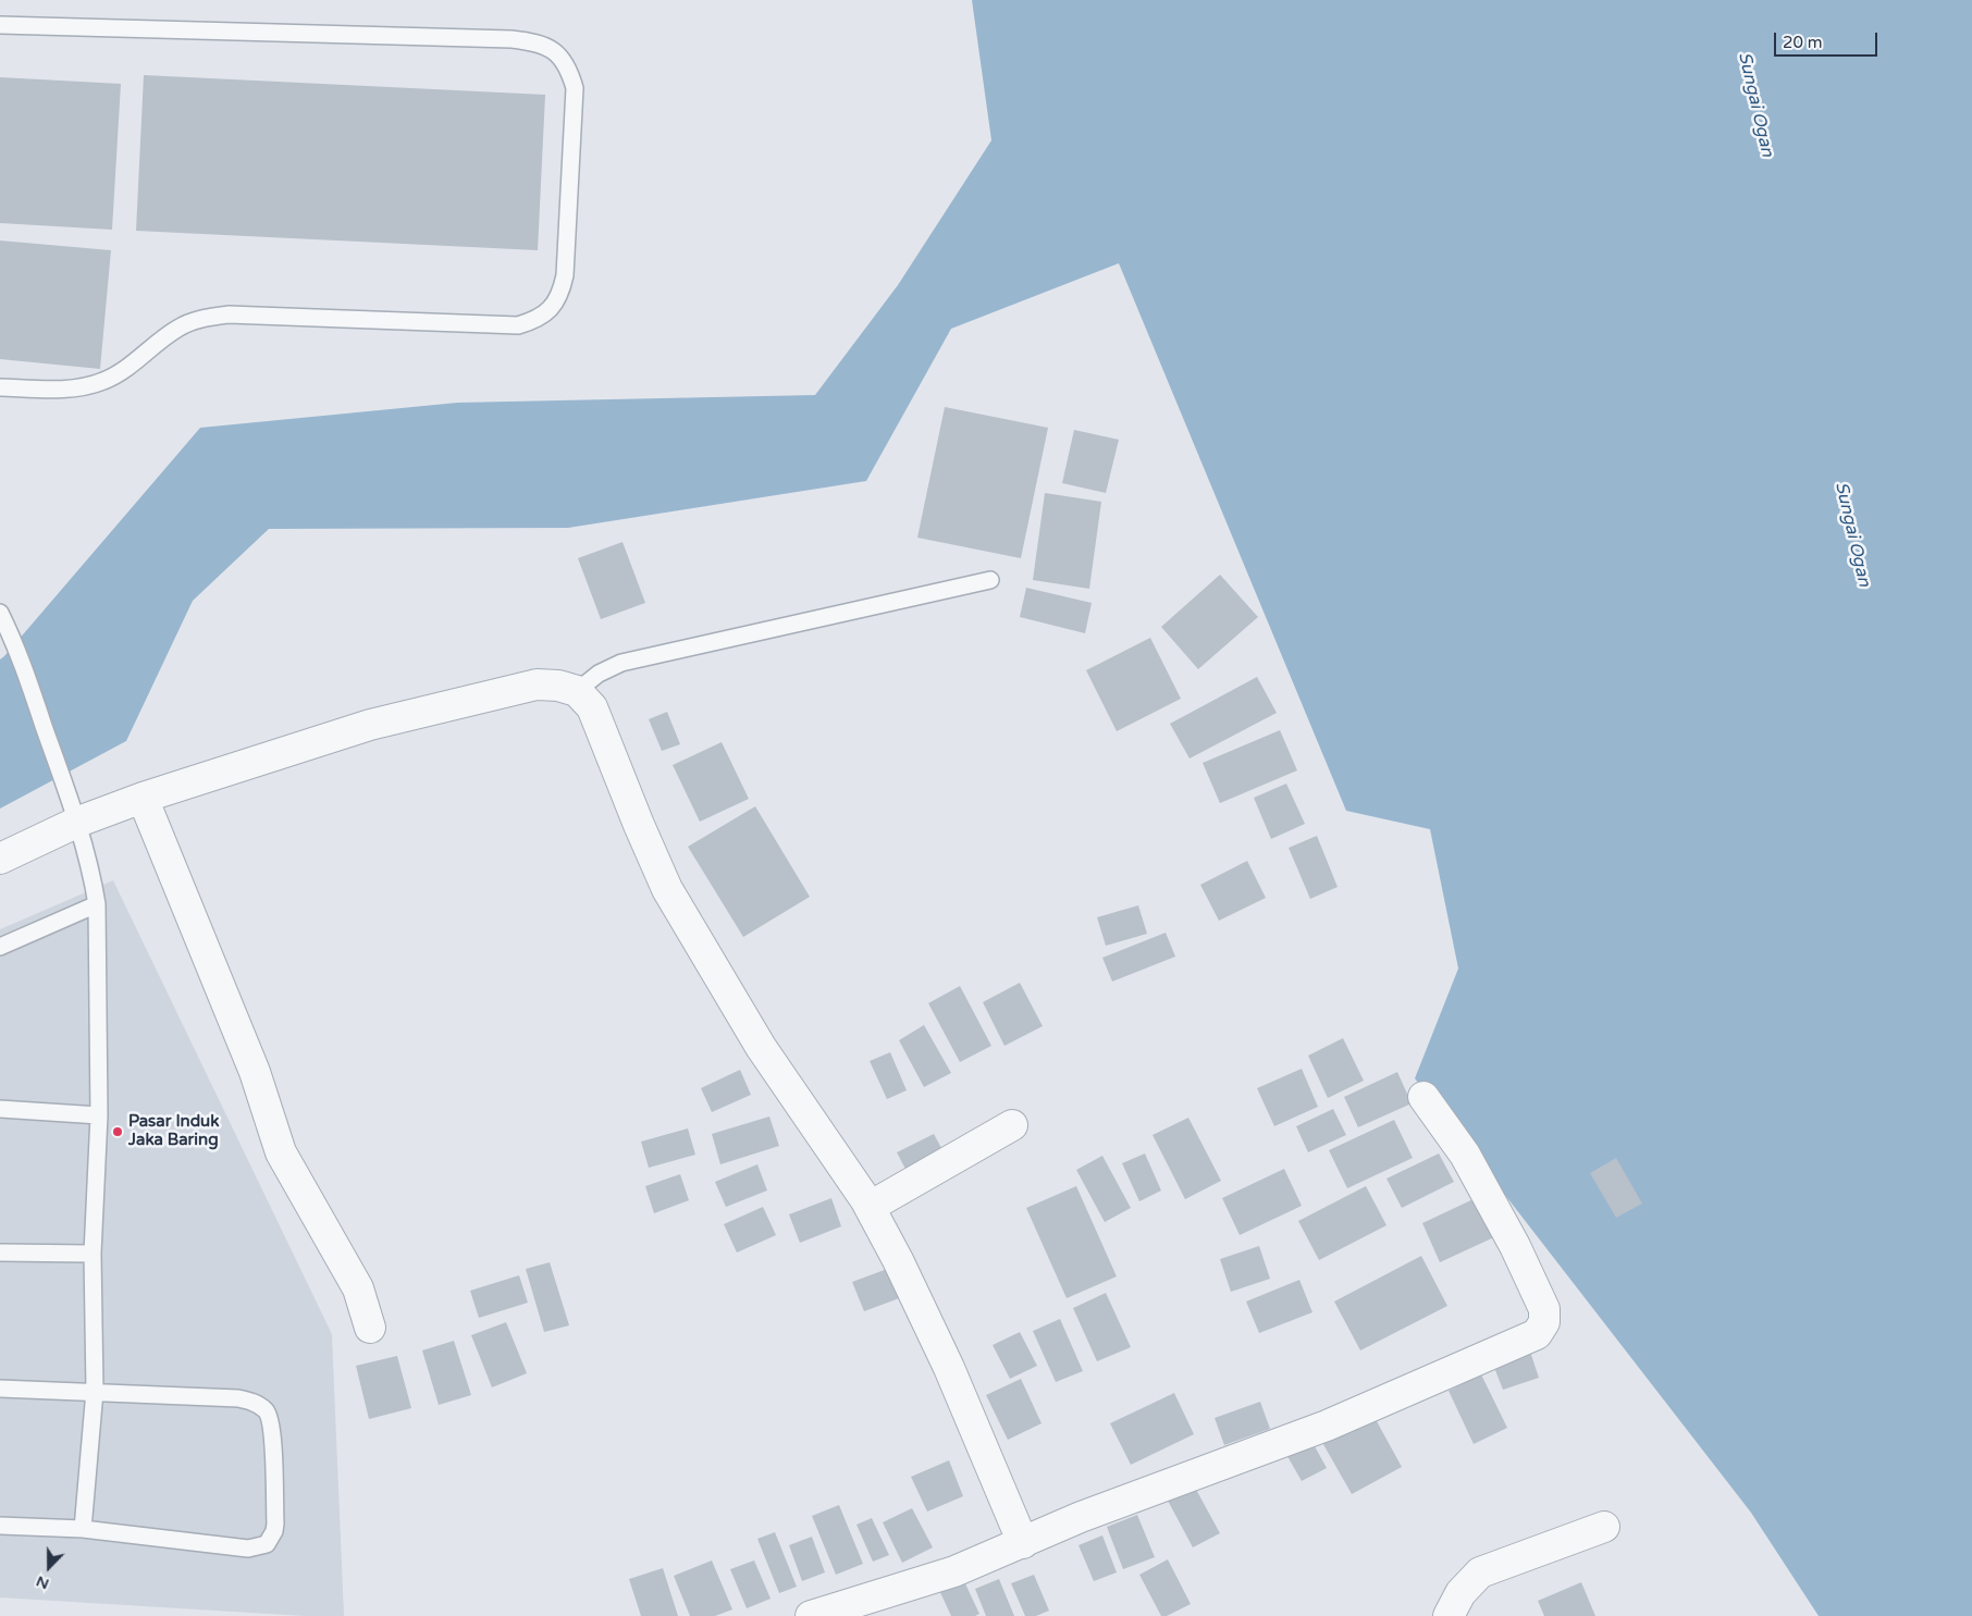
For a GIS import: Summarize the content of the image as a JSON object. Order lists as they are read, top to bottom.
{
  "water": ["Sungai Ogan"],
  "places": ["Pasar Induk Jaka Baring"],
  "scale_bar": "20 m",
  "north": "bottom"
}
